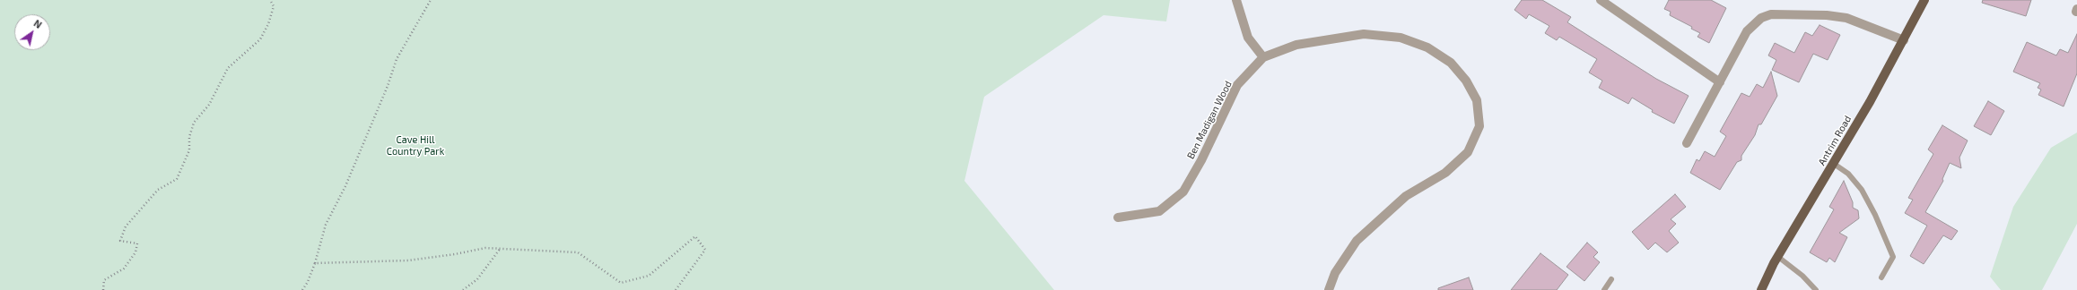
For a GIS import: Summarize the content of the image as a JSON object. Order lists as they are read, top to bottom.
{
  "streets": {
    "main road": ["Antrim Road"],
    "street": ["Ben Madigan Wood"]
  },
  "parks": ["Cave Hill Country Park"],
  "north": "top right"
}
